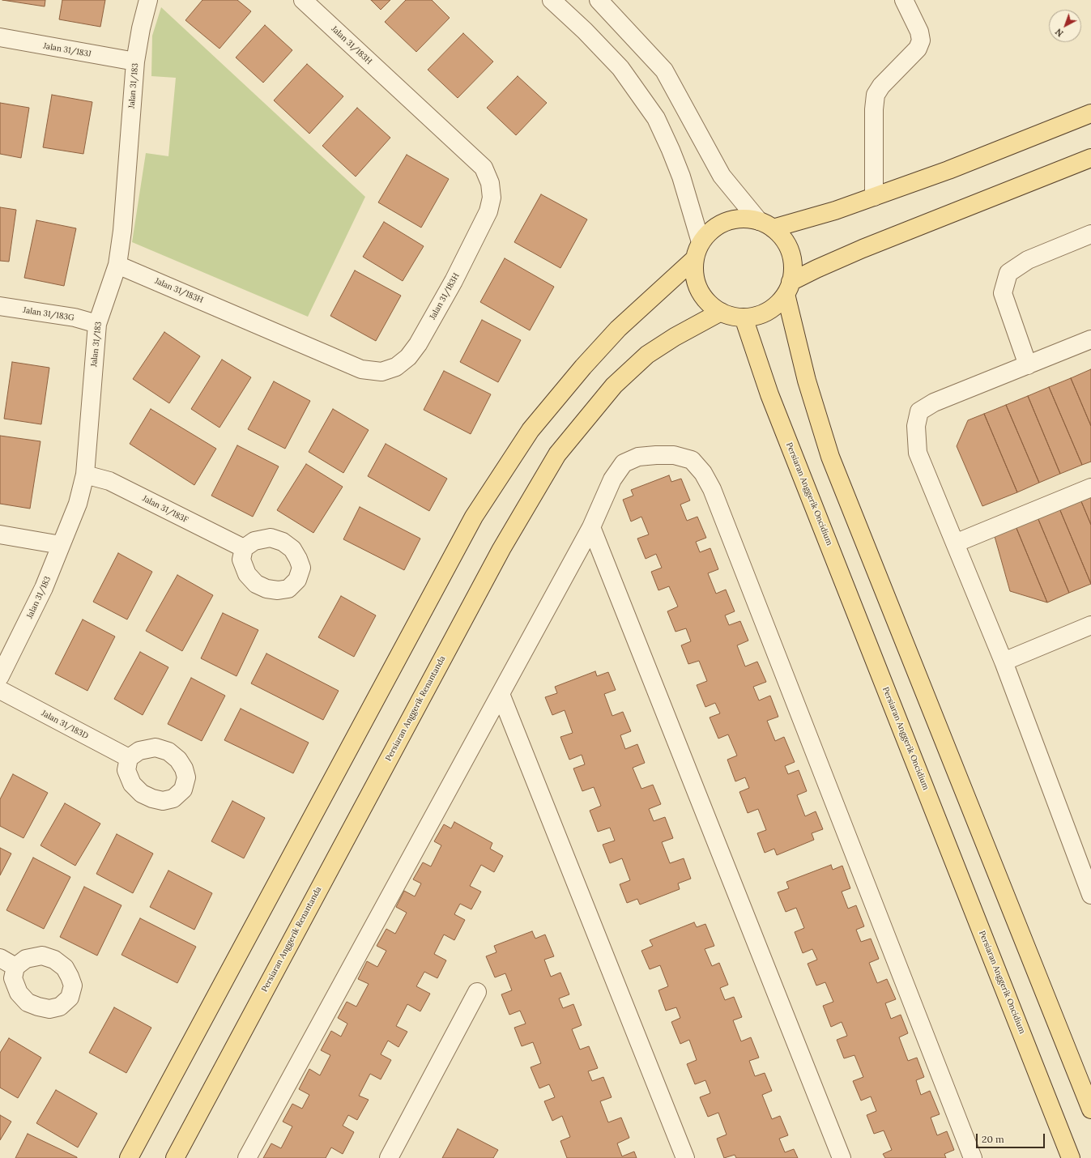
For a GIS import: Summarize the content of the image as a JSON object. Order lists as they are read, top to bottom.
{
  "streets": {
    "main road": ["Persiaran Anggerik Oncidium", "Persiaran Anggerik Renantanda"],
    "street": [
      "Jalan 31/183H",
      "Jalan 31/183J",
      "Jalan 31/183",
      "Jalan 31/183G",
      "Jalan 31/183F",
      "Jalan 31/183D"
    ]
  },
  "crossings": [
    ["Jalan 31/183H", "Jalan 31/183"],
    ["Jalan 31/183J", "Jalan 31/183"],
    ["Jalan 31/183", "Jalan 31/183G"],
    ["Jalan 31/183", "Jalan 31/183F"],
    ["Persiaran Anggerik Oncidium", "Persiaran Anggerik Renantanda"]
  ],
  "scale_bar": "20 m",
  "north": "bottom left"
}
